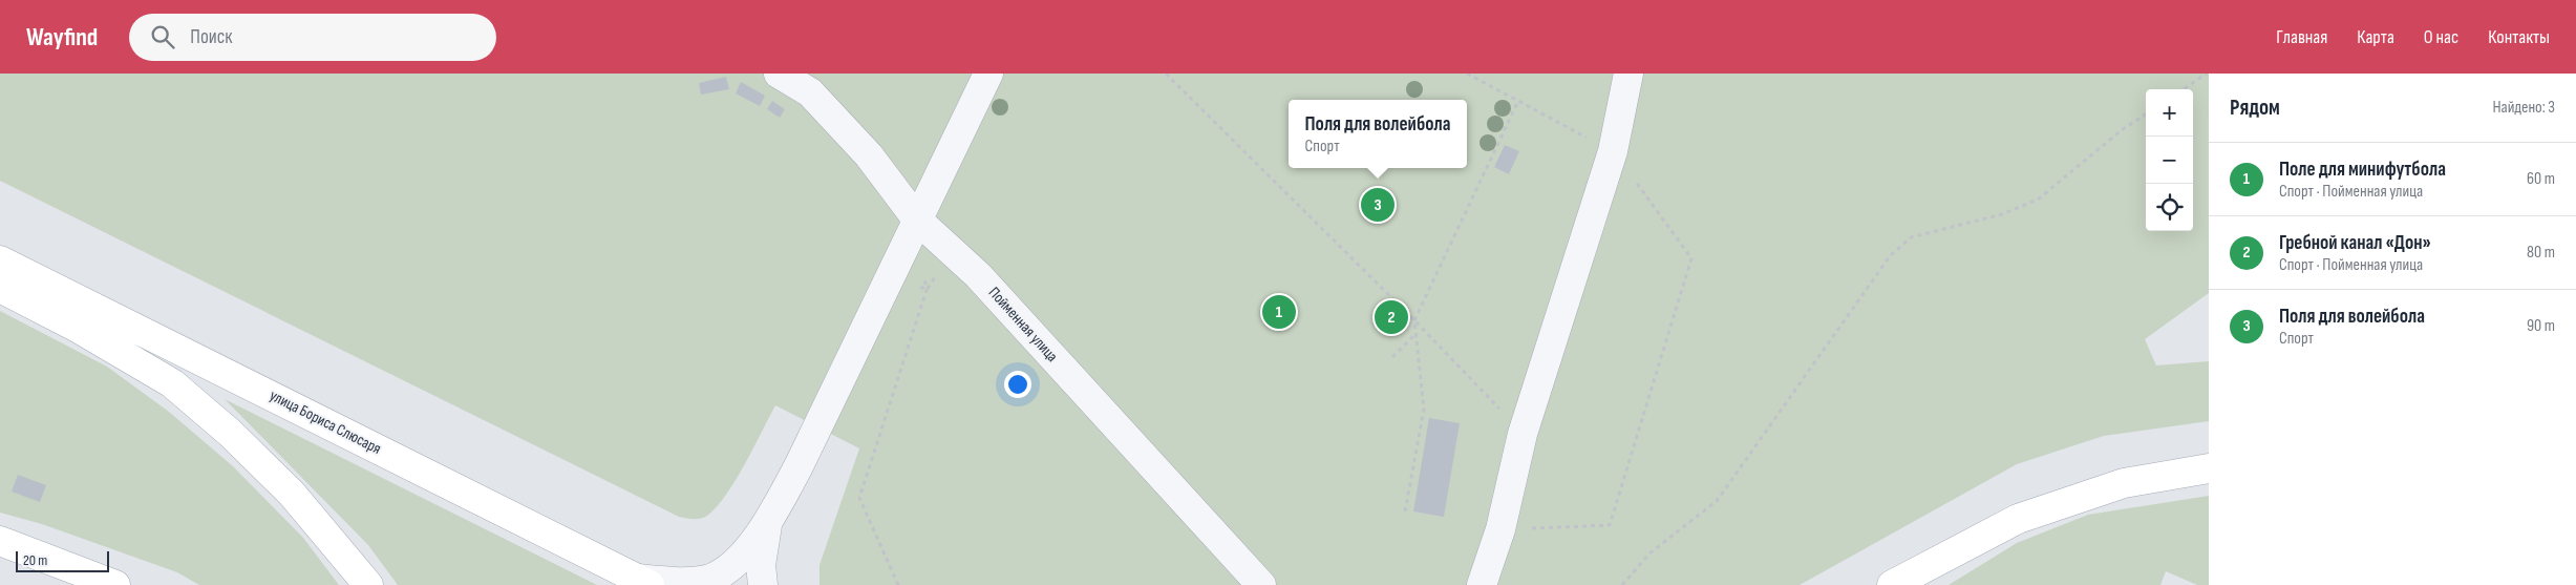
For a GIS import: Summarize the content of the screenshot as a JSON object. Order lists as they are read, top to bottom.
{
  "streets": {
    "main road": ["улица Бориса Слюсаря"],
    "street": ["Пойменная улица"]
  },
  "scale_bar": "20 m",
  "page": {
    "header": "Wayfind",
    "search": "Поиск",
    "nav": [
      "Главная",
      "Карта",
      "О нас",
      "Контакты"
    ],
    "heading": ["Рядом", "Найдено: 3"],
    "map_buttons": ["+", "−"],
    "popup": ["Поля для волейбола", "Спорт"],
    "list": [
      {
        "mark": "1",
        "name": "Поле для минифутбола",
        "note": "Спорт · Пойменная улица",
        "value": "60 m"
      },
      {
        "mark": "2",
        "name": "Гребной канал «Дон»",
        "note": "Спорт · Пойменная улица",
        "value": "80 m"
      },
      {
        "mark": "3",
        "name": "Поля для волейбола",
        "note": "Спорт",
        "value": "90 m"
      }
    ],
    "pins": ["3", "1", "2"],
    "scale": "20 m"
  }
}
